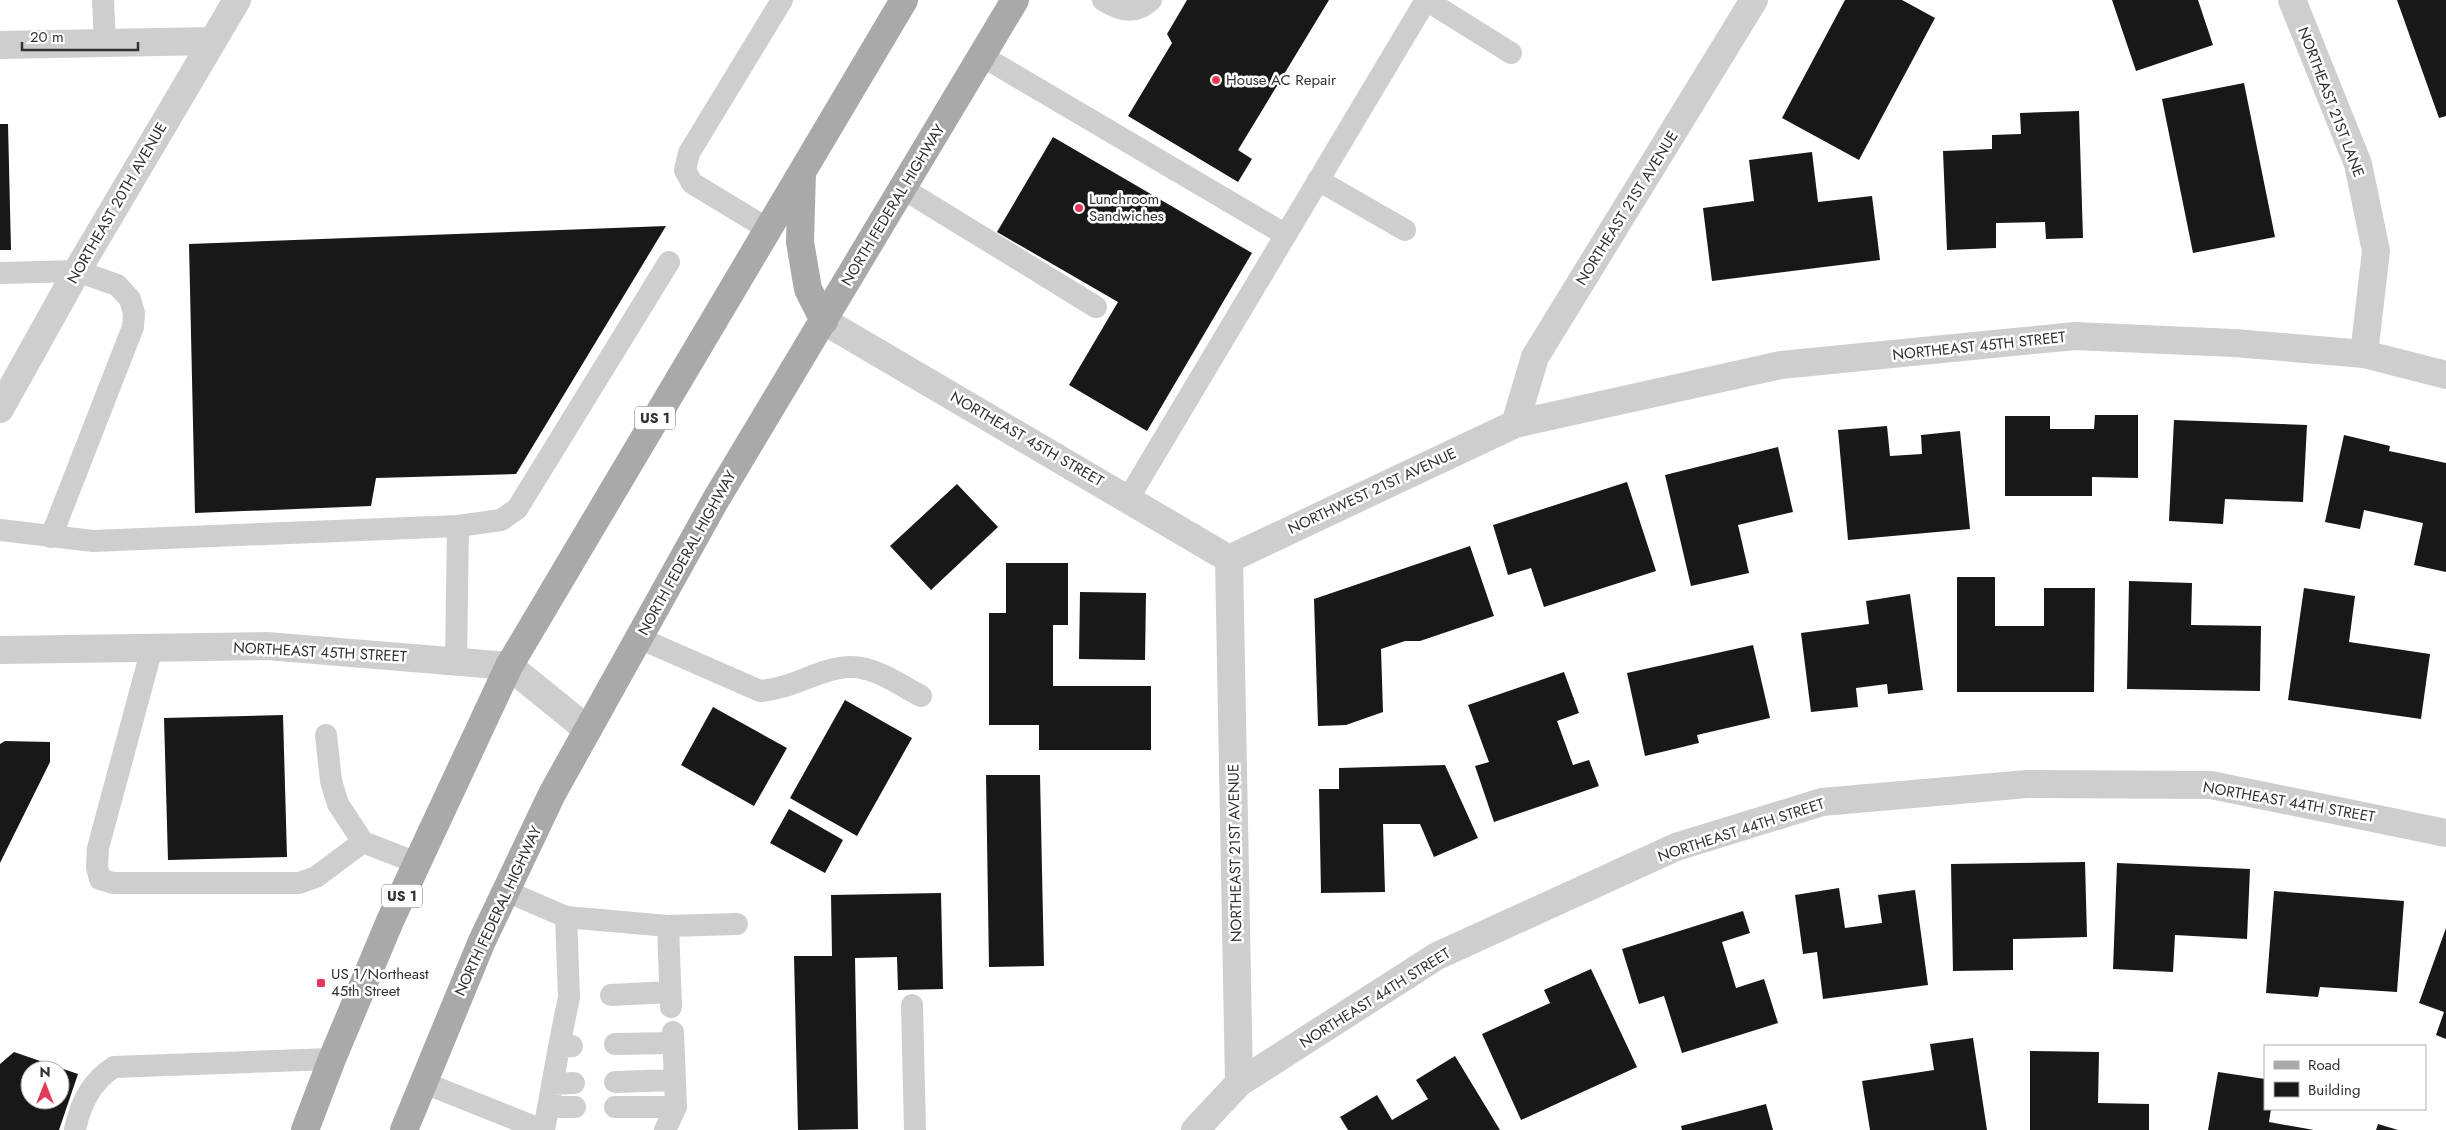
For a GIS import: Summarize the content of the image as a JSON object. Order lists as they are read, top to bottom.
{
  "streets": {
    "main road": ["NORTH FEDERAL HIGHWAY", "US 1"],
    "street": [
      "NORTHEAST 21ST LANE",
      "NORTHEAST 20TH AVENUE",
      "NORTHEAST 21ST AVENUE",
      "NORTHEAST 45TH STREET",
      "NORTHWEST 21ST AVENUE",
      "NORTHEAST 44TH STREET"
    ]
  },
  "crossings": [
    ["NORTHEAST 21ST LANE", "NORTHEAST 45TH STREET"],
    ["NORTH FEDERAL HIGHWAY", "NORTHEAST 45TH STREET"],
    ["NORTHEAST 21ST AVENUE", "NORTHEAST 45TH STREET"],
    ["NORTHEAST 21ST AVENUE", "NORTHWEST 21ST AVENUE"],
    ["NORTHEAST 21ST AVENUE", "NORTHEAST 44TH STREET"],
    ["NORTHEAST 45TH STREET", "US 1"],
    ["NORTHEAST 45TH STREET", "NORTHWEST 21ST AVENUE"]
  ],
  "places": {
    "other": ["House AC Repair", "Lunchroom Sandwiches"],
    "transit": ["US 1/Northeast 45th Street"]
  },
  "legend": ["Road", "Building"],
  "scale_bar": "20 m",
  "north": "top"
}
